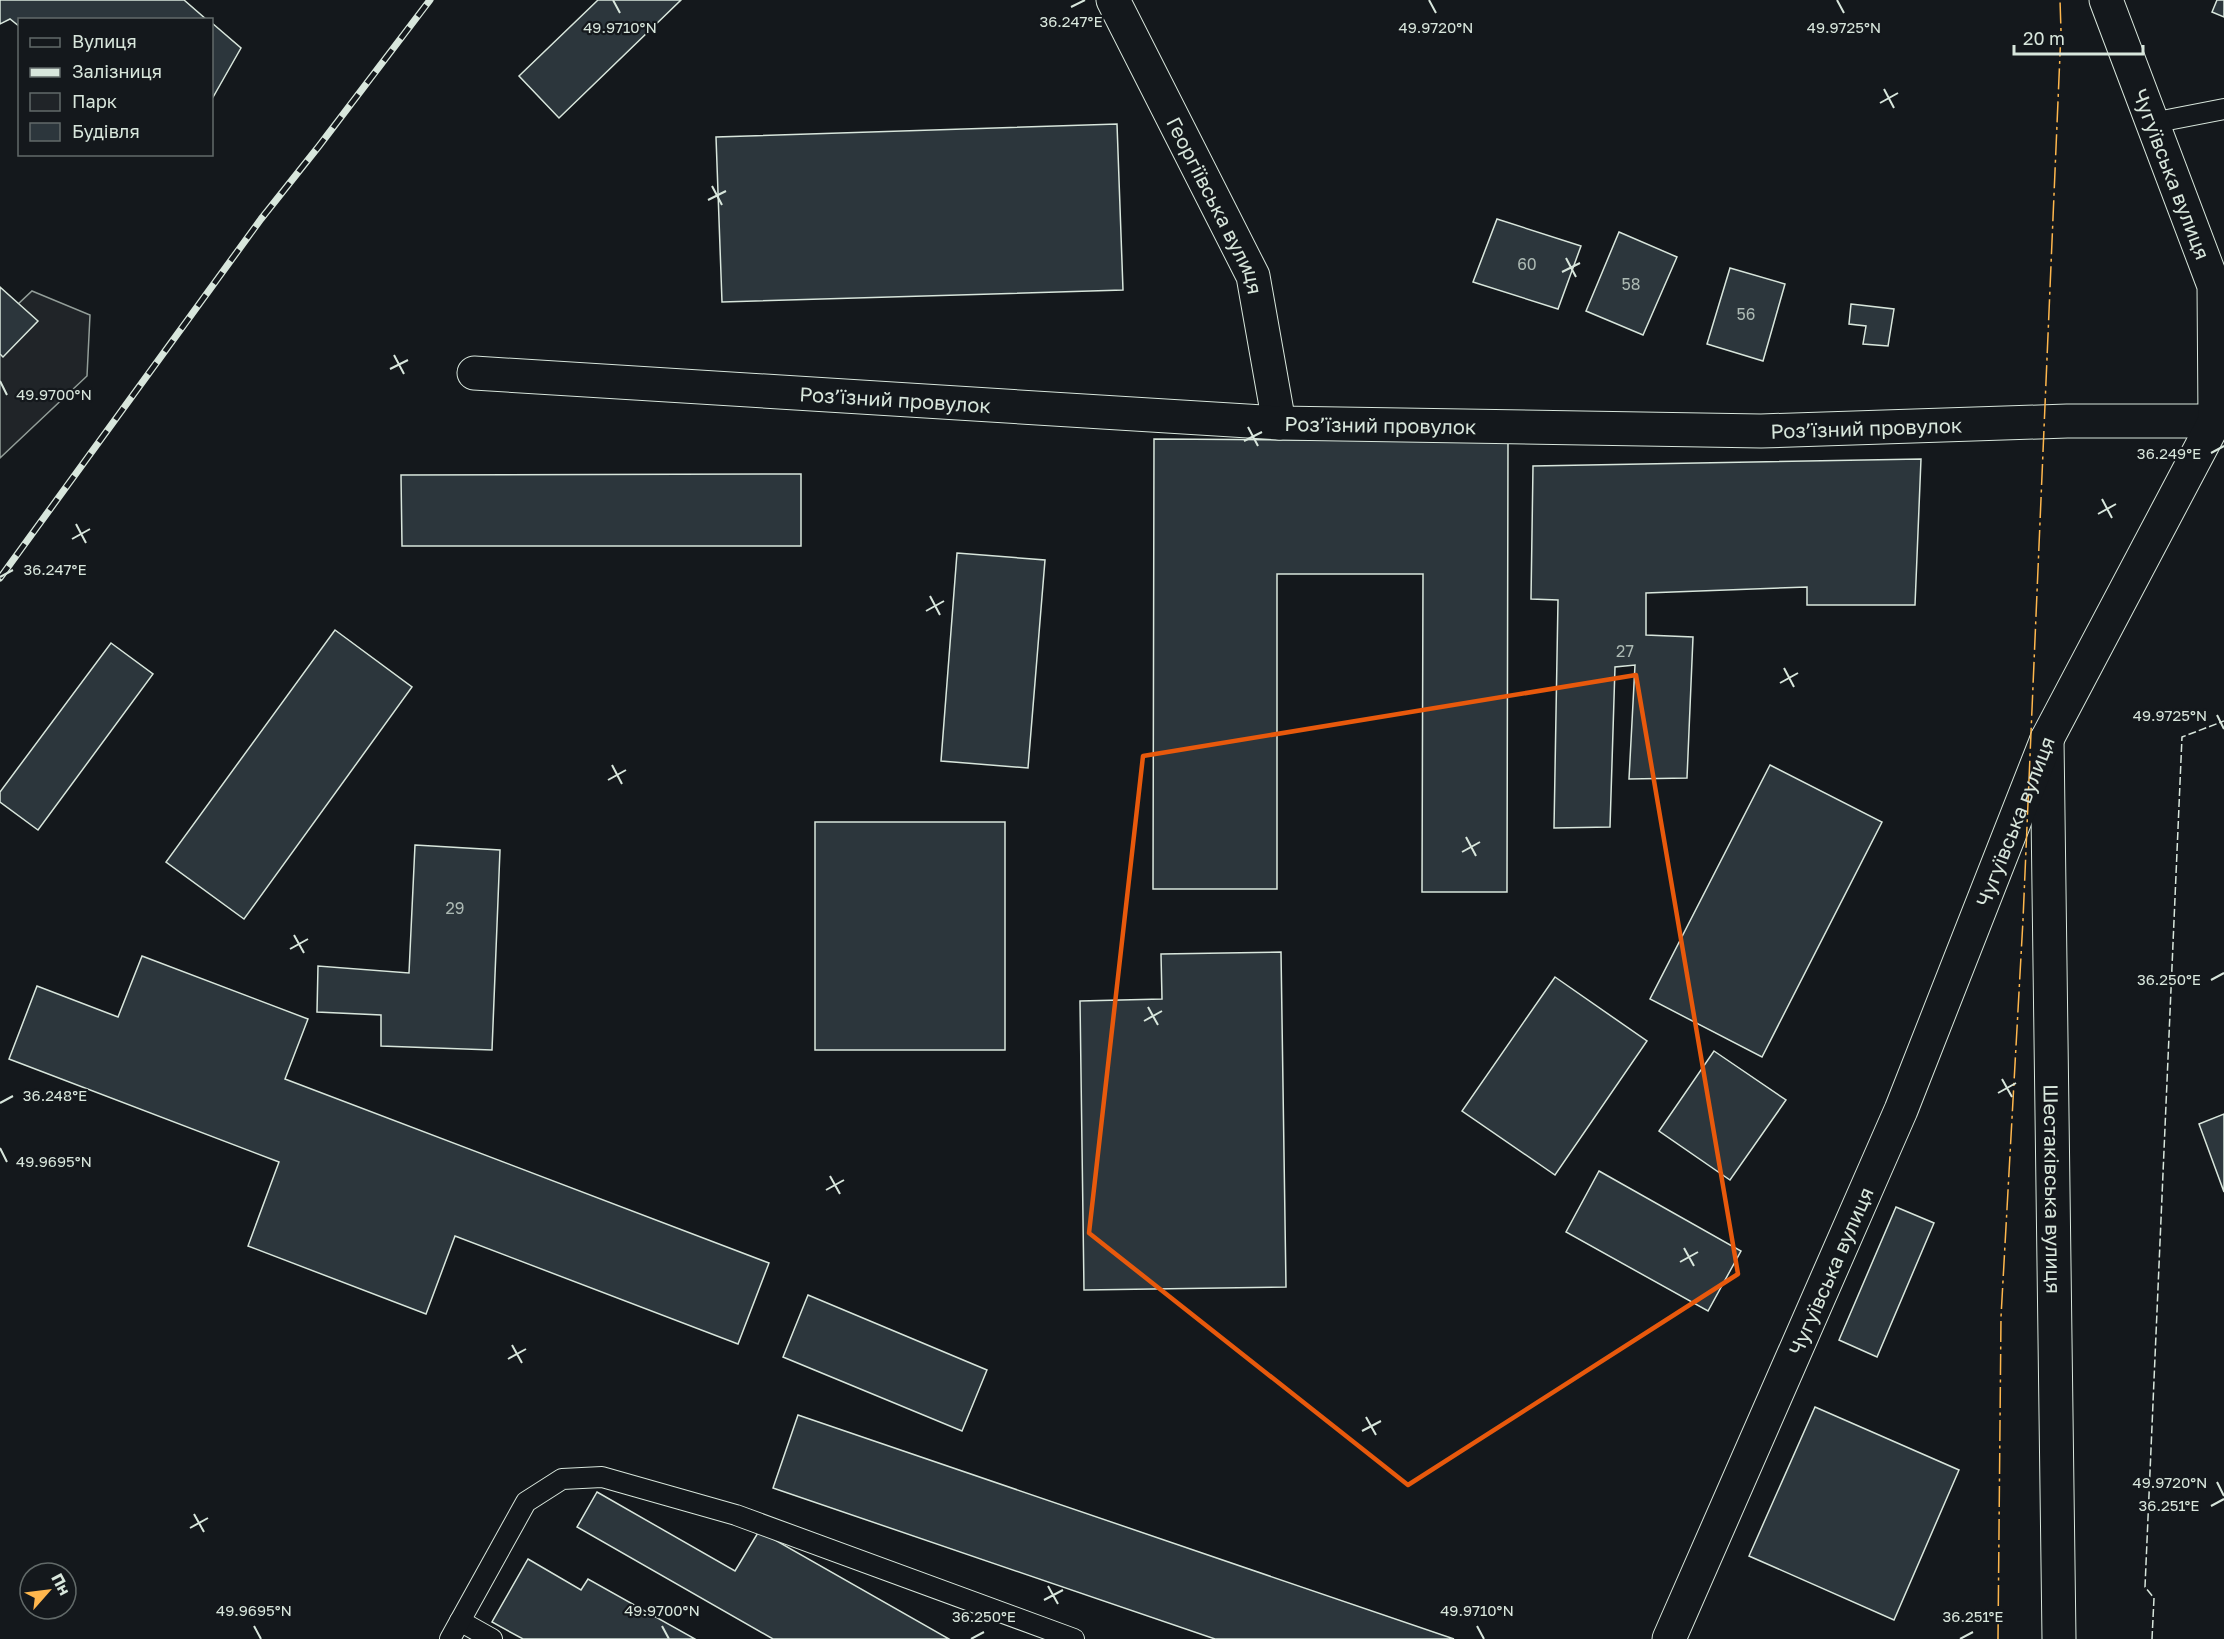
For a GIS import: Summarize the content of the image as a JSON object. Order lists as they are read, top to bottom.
{
  "streets": {
    "street": [
      "Чугуївська вулиця",
      "Георгіївська вулиця",
      "Роз’їзний провулок",
      "Шестаківська вулиця"
    ]
  },
  "crossings": [
    ["Чугуївська вулиця", "Роз’їзний провулок"],
    ["Чугуївська вулиця", "Шестаківська вулиця"],
    ["Георгіївська вулиця", "Роз’їзний провулок"]
  ],
  "house_numbers": [
    "60",
    "58",
    "56",
    "27",
    "29"
  ],
  "legend": [
    "Вулиця",
    "Залізниця",
    "Парк",
    "Будівля"
  ],
  "scale_bar": "20 m",
  "north": "top right",
  "coordinates": [
    "36.247°E",
    "49.9710°N",
    "49.9720°N",
    "49.9725°N",
    "49.9700°N",
    "36.249°E",
    "36.250°E",
    "36.248°E",
    "49.9695°N",
    "36.251°E"
  ]
}
